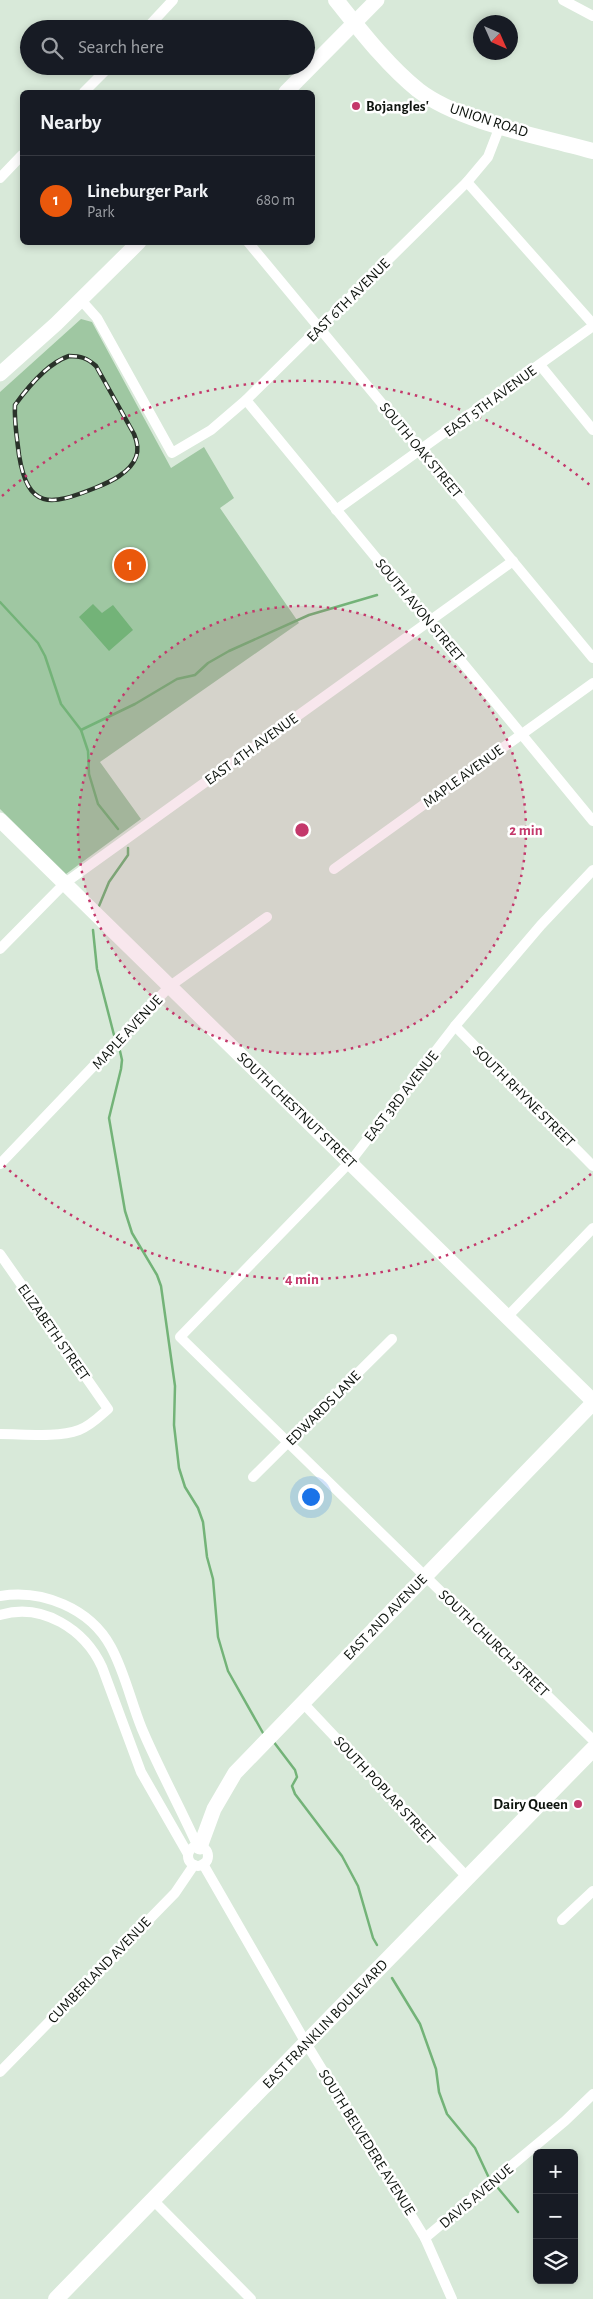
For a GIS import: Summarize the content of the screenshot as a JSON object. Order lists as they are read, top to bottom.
{
  "streets": {
    "main road": ["UNION ROAD", "EAST FRANKLIN BOULEVARD"],
    "street": [
      "EAST 6TH AVENUE",
      "EAST 5TH AVENUE",
      "SOUTH OAK STREET",
      "SOUTH AVON STREET",
      "EAST 4TH AVENUE",
      "MAPLE AVENUE",
      "EAST 3RD AVENUE",
      "SOUTH RHYNE STREET",
      "SOUTH CHESTNUT STREET",
      "ELIZABETH STREET",
      "EDWARDS LANE",
      "EAST 2ND AVENUE",
      "SOUTH CHURCH STREET",
      "SOUTH POPLAR STREET",
      "CUMBERLAND AVENUE",
      "SOUTH BELVEDERE AVENUE",
      "DAVIS AVENUE"
    ]
  },
  "crossings": [
    ["UNION ROAD", "EAST 6TH AVENUE"],
    ["EAST 6TH AVENUE", "SOUTH OAK STREET"],
    ["EAST 6TH AVENUE", "SOUTH AVON STREET"],
    ["EAST 5TH AVENUE", "SOUTH OAK STREET"],
    ["EAST 5TH AVENUE", "SOUTH AVON STREET"],
    ["SOUTH OAK STREET", "EAST 4TH AVENUE"],
    ["SOUTH AVON STREET", "EAST 4TH AVENUE"],
    ["SOUTH AVON STREET", "MAPLE AVENUE"],
    ["EAST 4TH AVENUE", "SOUTH CHESTNUT STREET"],
    ["MAPLE AVENUE", "SOUTH CHESTNUT STREET"],
    ["EAST 3RD AVENUE", "SOUTH RHYNE STREET"],
    ["EAST 3RD AVENUE", "SOUTH CHESTNUT STREET"],
    ["EAST 3RD AVENUE", "SOUTH CHURCH STREET"],
    ["SOUTH CHESTNUT STREET", "EAST 2ND AVENUE"],
    ["EDWARDS LANE", "SOUTH CHURCH STREET"],
    ["EAST 2ND AVENUE", "SOUTH CHURCH STREET"],
    ["EAST 2ND AVENUE", "SOUTH POPLAR STREET"],
    ["EAST 2ND AVENUE", "SOUTH BELVEDERE AVENUE"],
    ["SOUTH POPLAR STREET", "EAST FRANKLIN BOULEVARD"],
    ["CUMBERLAND AVENUE", "SOUTH BELVEDERE AVENUE"],
    ["EAST FRANKLIN BOULEVARD", "SOUTH BELVEDERE AVENUE"],
    ["SOUTH BELVEDERE AVENUE", "DAVIS AVENUE"]
  ],
  "places": ["Bojangles'", "Dairy Queen"],
  "north": "bottom right",
  "page": {
    "search": "Search here",
    "heading": "Nearby",
    "list": [
      {
        "mark": "1",
        "name": "Lineburger Park",
        "note": "Park",
        "value": "680 m"
      }
    ],
    "pins": "1",
    "map_buttons": ["+", "−"]
  },
  "rings": ["2 min", "4 min"]
}
